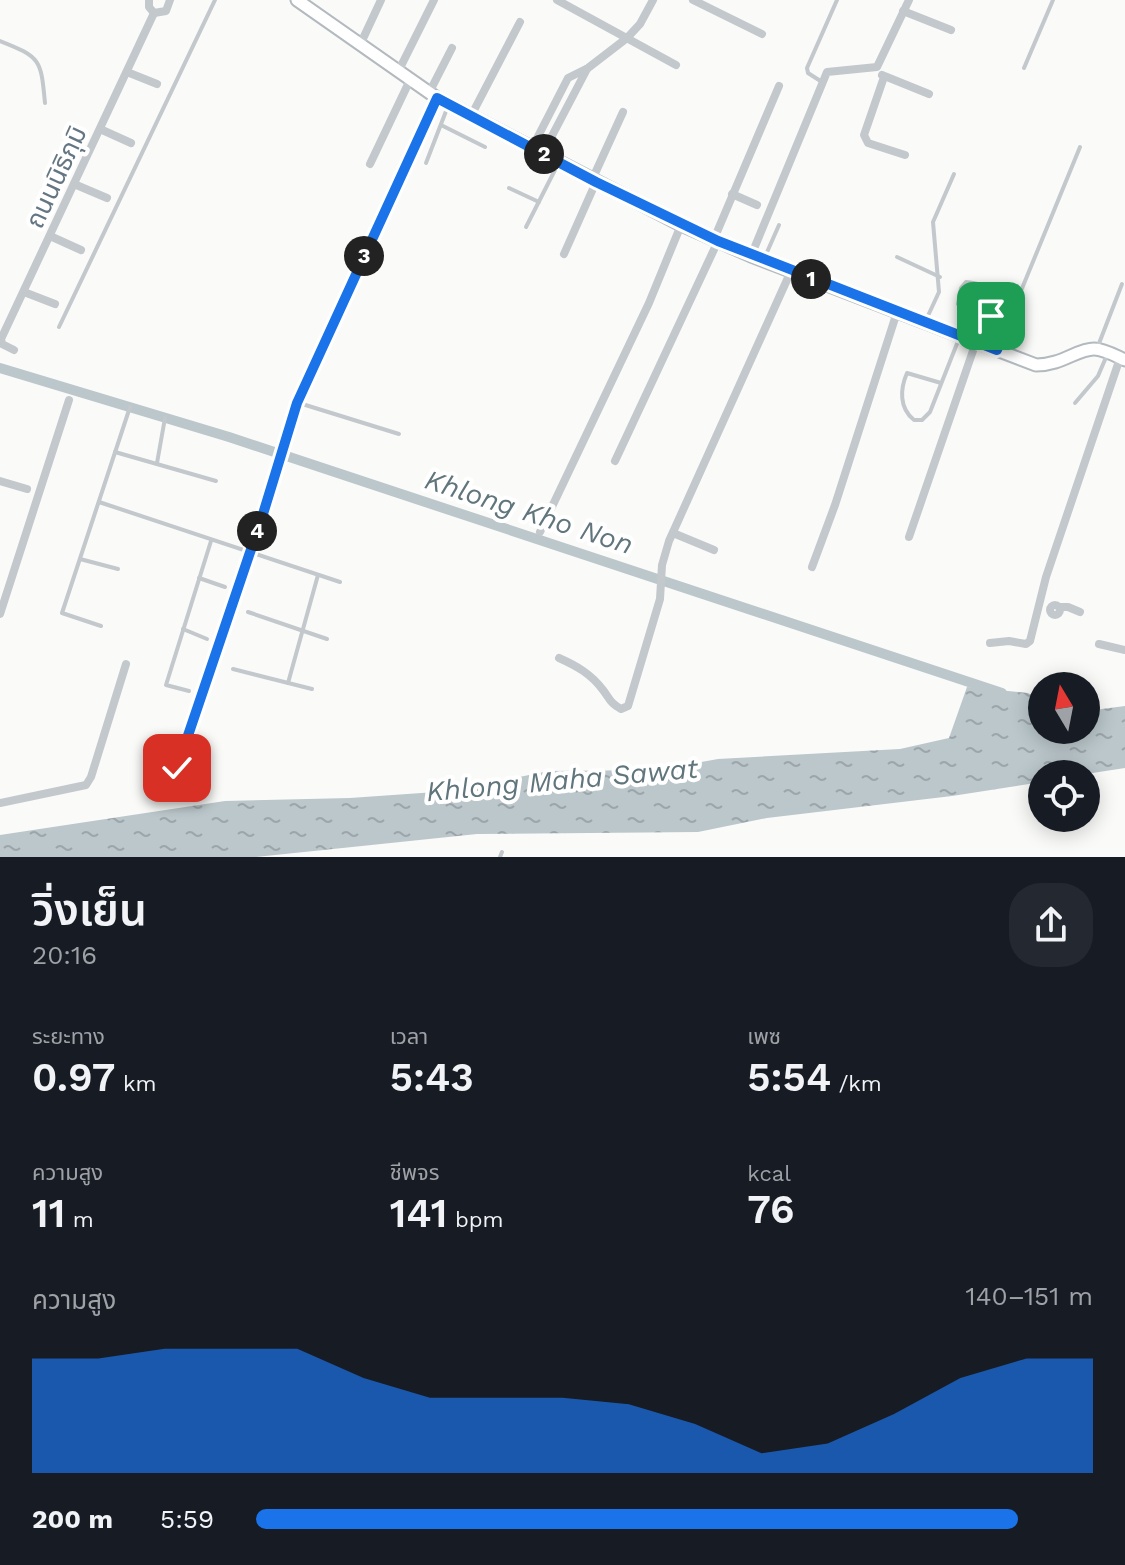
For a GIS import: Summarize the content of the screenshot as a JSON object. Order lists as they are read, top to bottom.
{
  "streets": {
    "street": ["ถนนนิธิภุมิ"]
  },
  "water": ["Khlong Kho Non", "Khlong Maha Sawat"],
  "north": "top",
  "page": {
    "pins": [
      "2",
      "3",
      "1",
      "4"
    ],
    "heading": ["วิ่งเย็น", "20:16"],
    "stats": [
      ["ระยะทาง", "0.97 km"],
      ["เวลา", "5:43"],
      ["เพซ", "5:54 /km"],
      ["ความสูง", "11 m"],
      ["ชีพจร", "141 bpm"],
      ["kcal", "76"]
    ],
    "chart": ["ความสูง", "140–151 m"],
    "list": [
      {
        "name": "200 m",
        "note": "5:59"
      }
    ]
  }
}
